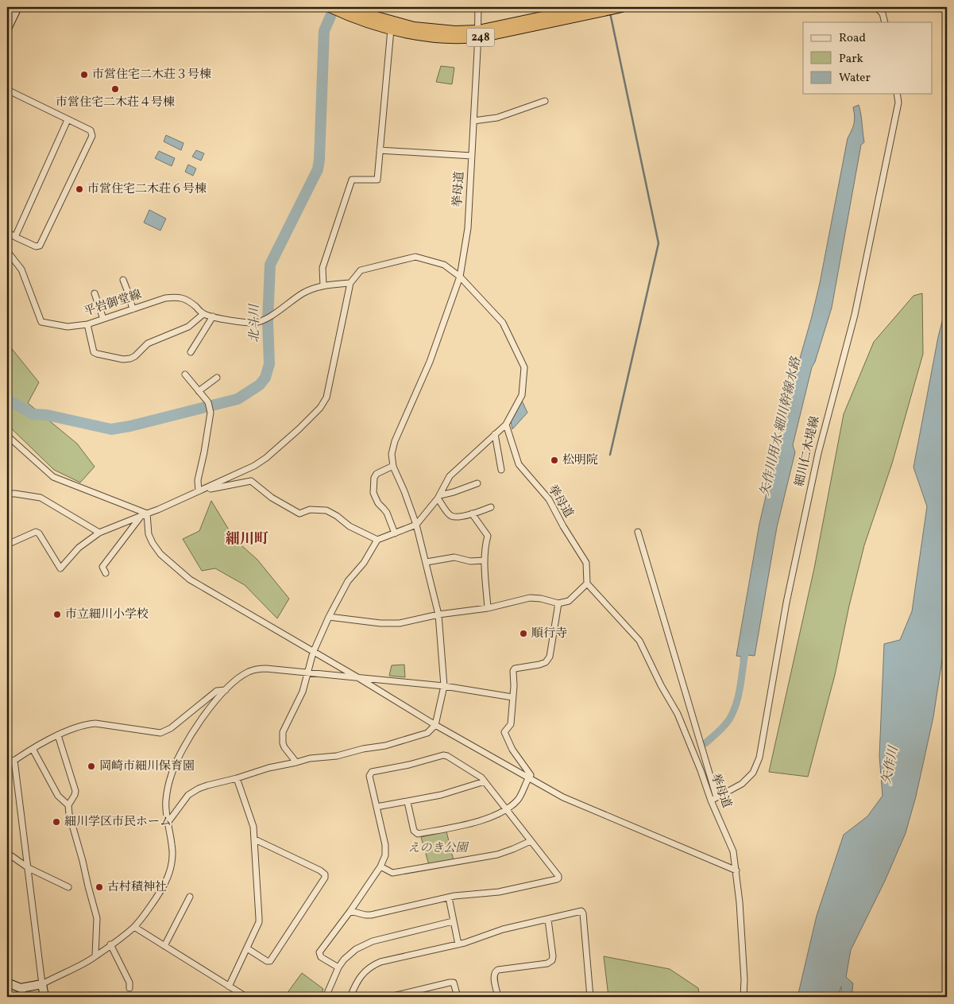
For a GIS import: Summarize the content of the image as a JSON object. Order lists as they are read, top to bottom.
{
  "streets": {
    "highway": ["248"],
    "street": ["挙母道", "平岩御堂線", "細川仁木堤線"]
  },
  "crossings": [
    ["248", "挙母道"],
    ["挙母道", "細川仁木堤線"]
  ],
  "districts": ["細川町"],
  "water": ["北斗川", "矢作川用水 細川幹線水路", "矢作川"],
  "parks": ["えのき公園"],
  "places": [
    "市営住宅二木荘３号棟",
    "市営住宅二木荘４号棟",
    "市営住宅二木荘６号棟",
    "松明院",
    "市立細川小学校",
    "順行寺",
    "岡崎市細川保育園",
    "細川学区市民ホーム",
    "古村積神社"
  ],
  "legend": ["Road", "Park", "Water"]
}
